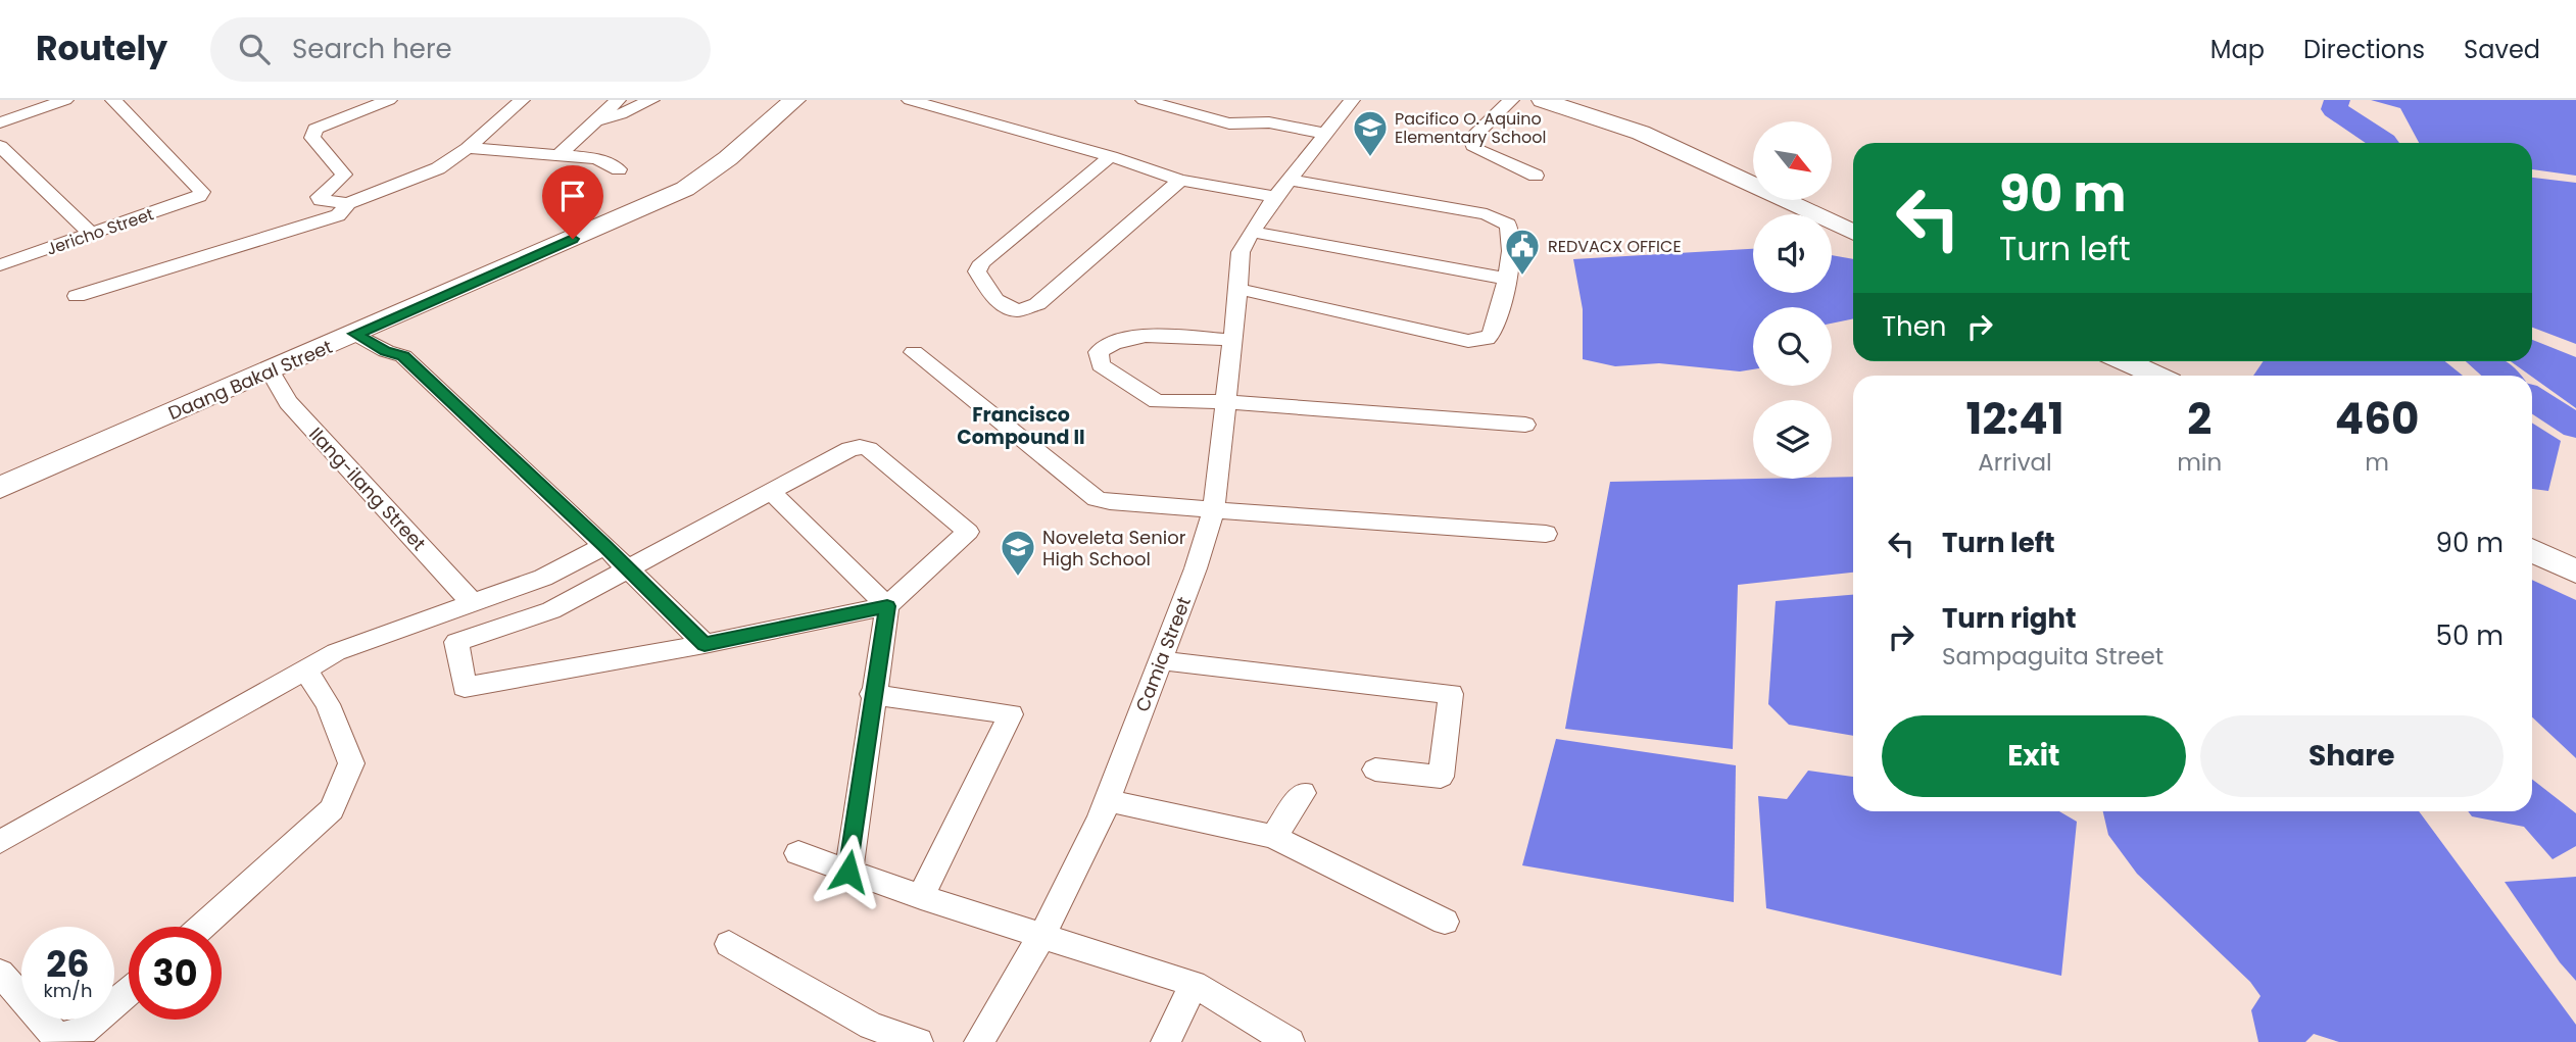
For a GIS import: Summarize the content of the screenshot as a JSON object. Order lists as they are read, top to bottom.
{
  "streets": {
    "street": [
      "Jericho Street",
      "Daang Bakal Street",
      "Ilang-ilang Street",
      "Camia Street"
    ]
  },
  "crossings": [
    ["Daang Bakal Street", "Ilang-ilang Street"]
  ],
  "districts": ["Francisco Compound II"],
  "places": {
    "school or university": ["Pacifico O. Aquino Elementary School", "Noveleta Senior High School"],
    "public building": ["REDVACX OFFICE"]
  },
  "north": "bottom right",
  "page": {
    "header": "Routely",
    "search": "Search here",
    "nav": ["Map", "Directions", "Saved"],
    "turn": ["90 m", "Turn left"],
    "then": "Then",
    "eta": [
      "12:41",
      "Arrival",
      "2",
      "min",
      "460",
      "m"
    ],
    "list": [
      {
        "name": "Turn left",
        "value": "90 m"
      },
      {
        "name": "Turn right",
        "note": "Sampaguita Street",
        "value": "50 m"
      }
    ],
    "buttons": ["Exit", "Share"],
    "speed": "26 km/h",
    "limit": "30"
  }
}
